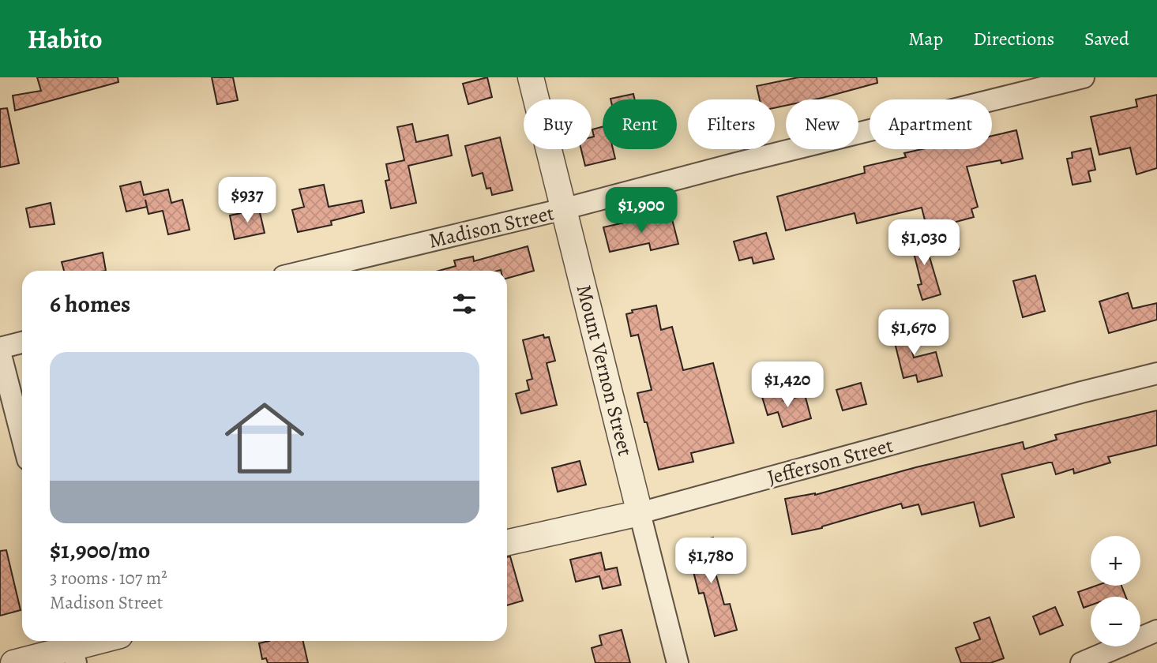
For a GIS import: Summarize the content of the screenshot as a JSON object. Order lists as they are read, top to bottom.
{
  "streets": {
    "street": ["Madison Street", "Mount Vernon Street", "Jefferson Street"]
  },
  "crossings": [
    ["Madison Street", "Mount Vernon Street"],
    ["Mount Vernon Street", "Jefferson Street"]
  ],
  "page": {
    "header": "Habito",
    "nav": ["Map", "Directions", "Saved"],
    "chip": [
      "Buy",
      "Rent",
      "Filters",
      "New",
      "Apartment"
    ],
    "price": [
      "$937",
      "$1,900",
      "$1,030",
      "$1,670",
      "$1,420",
      "$1,780"
    ],
    "heading": "6 homes",
    "list": [
      {
        "name": "$1,900/mo",
        "note": "3 rooms · 107 m² · Madison Street"
      }
    ],
    "map_buttons": ["+", "−"]
  }
}
